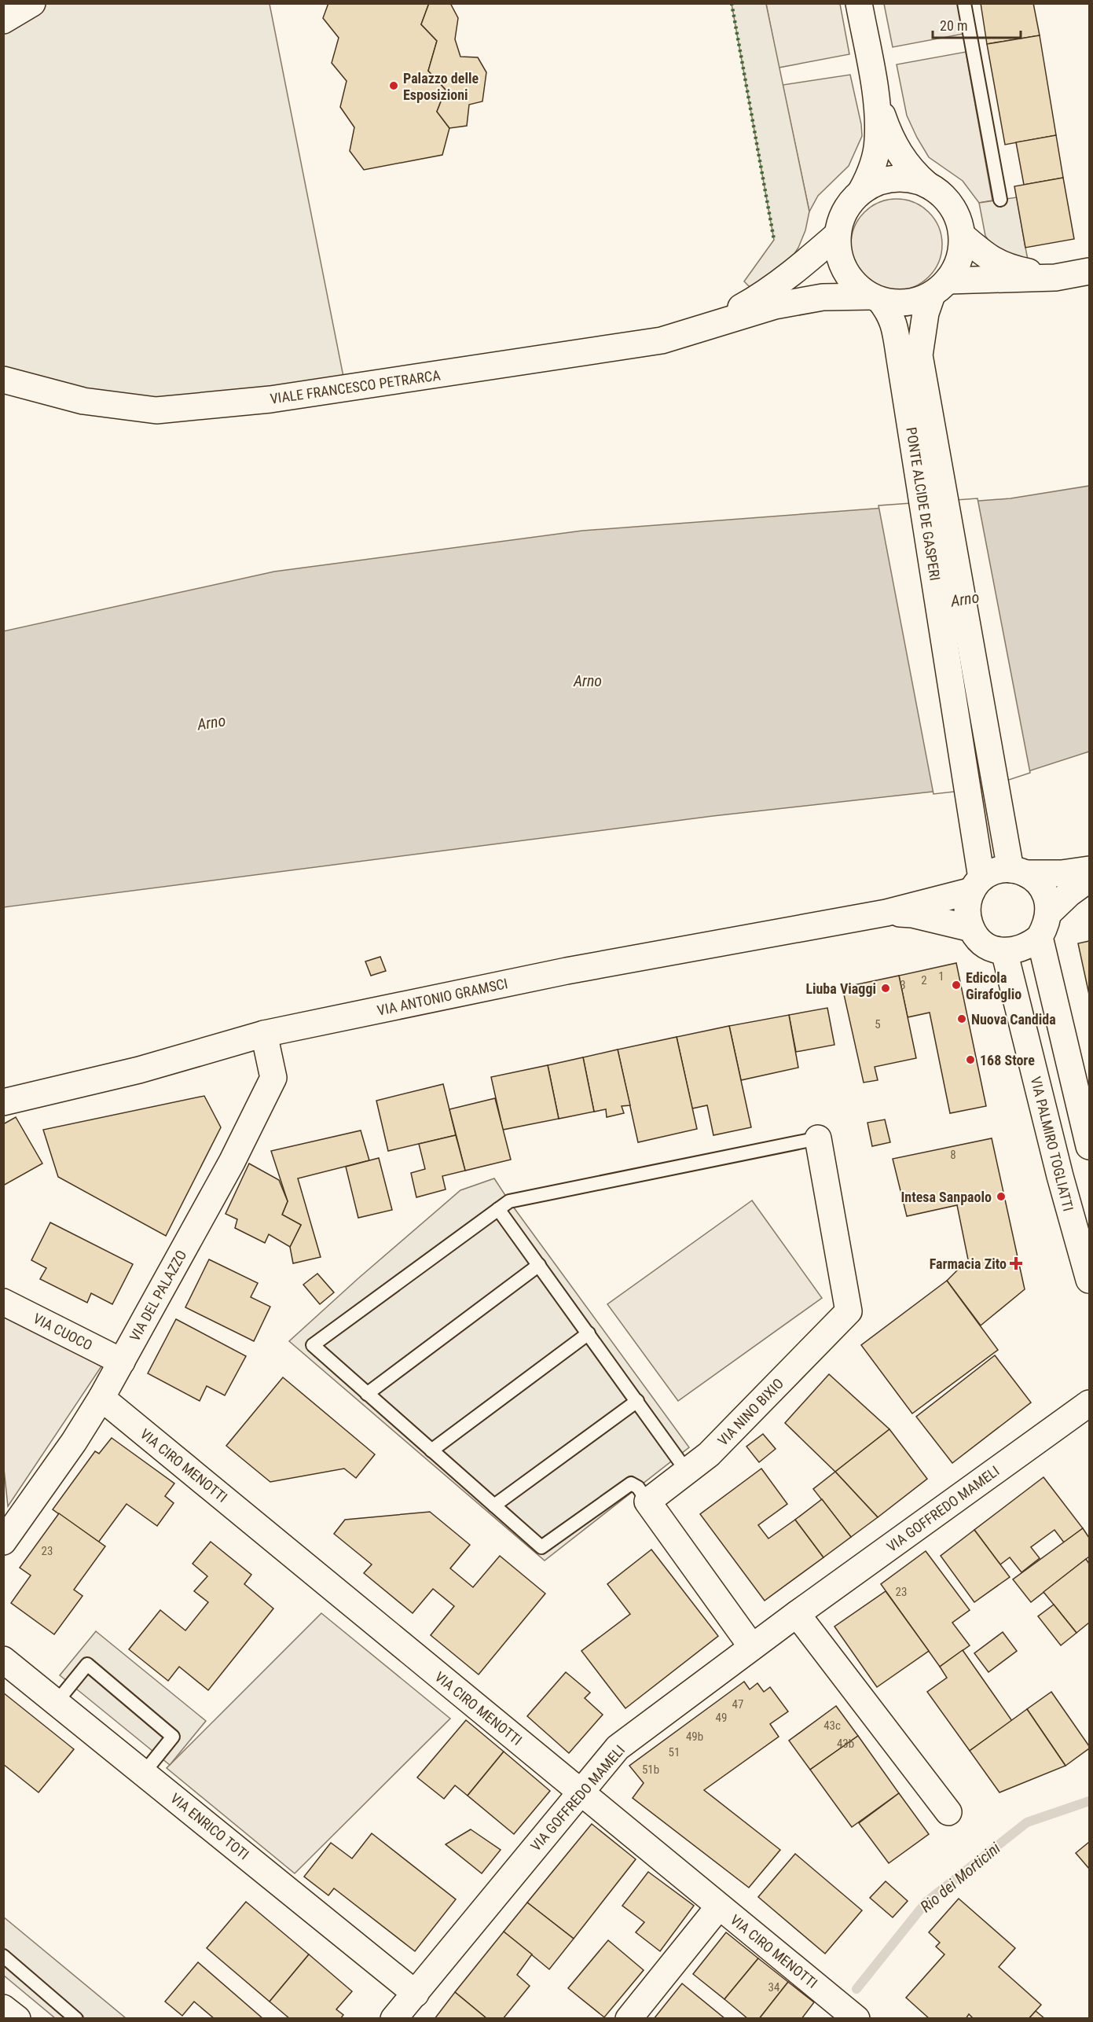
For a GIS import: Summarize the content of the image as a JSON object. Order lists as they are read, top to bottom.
{
  "streets": {
    "main road": [
      "VIALE FRANCESCO PETRARCA",
      "PONTE ALCIDE DE GASPERI",
      "VIA ANTONIO GRAMSCI",
      "VIA PALMIRO TOGLIATTI",
      "VIA DEL PALAZZO",
      "VIA CUOCO",
      "VIA NINO BIXIO",
      "VIA CIRO MENOTTI",
      "VIA GOFFREDO MAMELI",
      "VIA ENRICO TOTI"
    ]
  },
  "crossings": [
    ["VIALE FRANCESCO PETRARCA", "PONTE ALCIDE DE GASPERI"],
    ["PONTE ALCIDE DE GASPERI", "VIA ANTONIO GRAMSCI"],
    ["PONTE ALCIDE DE GASPERI", "VIA PALMIRO TOGLIATTI"],
    ["VIA ANTONIO GRAMSCI", "VIA PALMIRO TOGLIATTI"],
    ["VIA ANTONIO GRAMSCI", "VIA DEL PALAZZO"],
    ["VIA DEL PALAZZO", "VIA CUOCO"],
    ["VIA DEL PALAZZO", "VIA CIRO MENOTTI"],
    ["VIA CIRO MENOTTI", "VIA GOFFREDO MAMELI"],
    ["VIA GOFFREDO MAMELI", "VIA ENRICO TOTI"]
  ],
  "water": ["Arno", "Rio dei Morticini"],
  "places": {
    "other": [
      "Palazzo delle Esposizioni",
      "Edicola Girafoglio",
      "Liuba Viaggi",
      "Nuova Candida",
      "168 Store",
      "Intesa Sanpaolo"
    ],
    "health": ["Farmacia Zito"]
  },
  "house_numbers": [
    "1",
    "2",
    "3",
    "5",
    "8",
    "23",
    "23",
    "47",
    "49",
    "43c",
    "49b",
    "43b",
    "51",
    "51b",
    "34"
  ],
  "scale_bar": "20 m"
}
